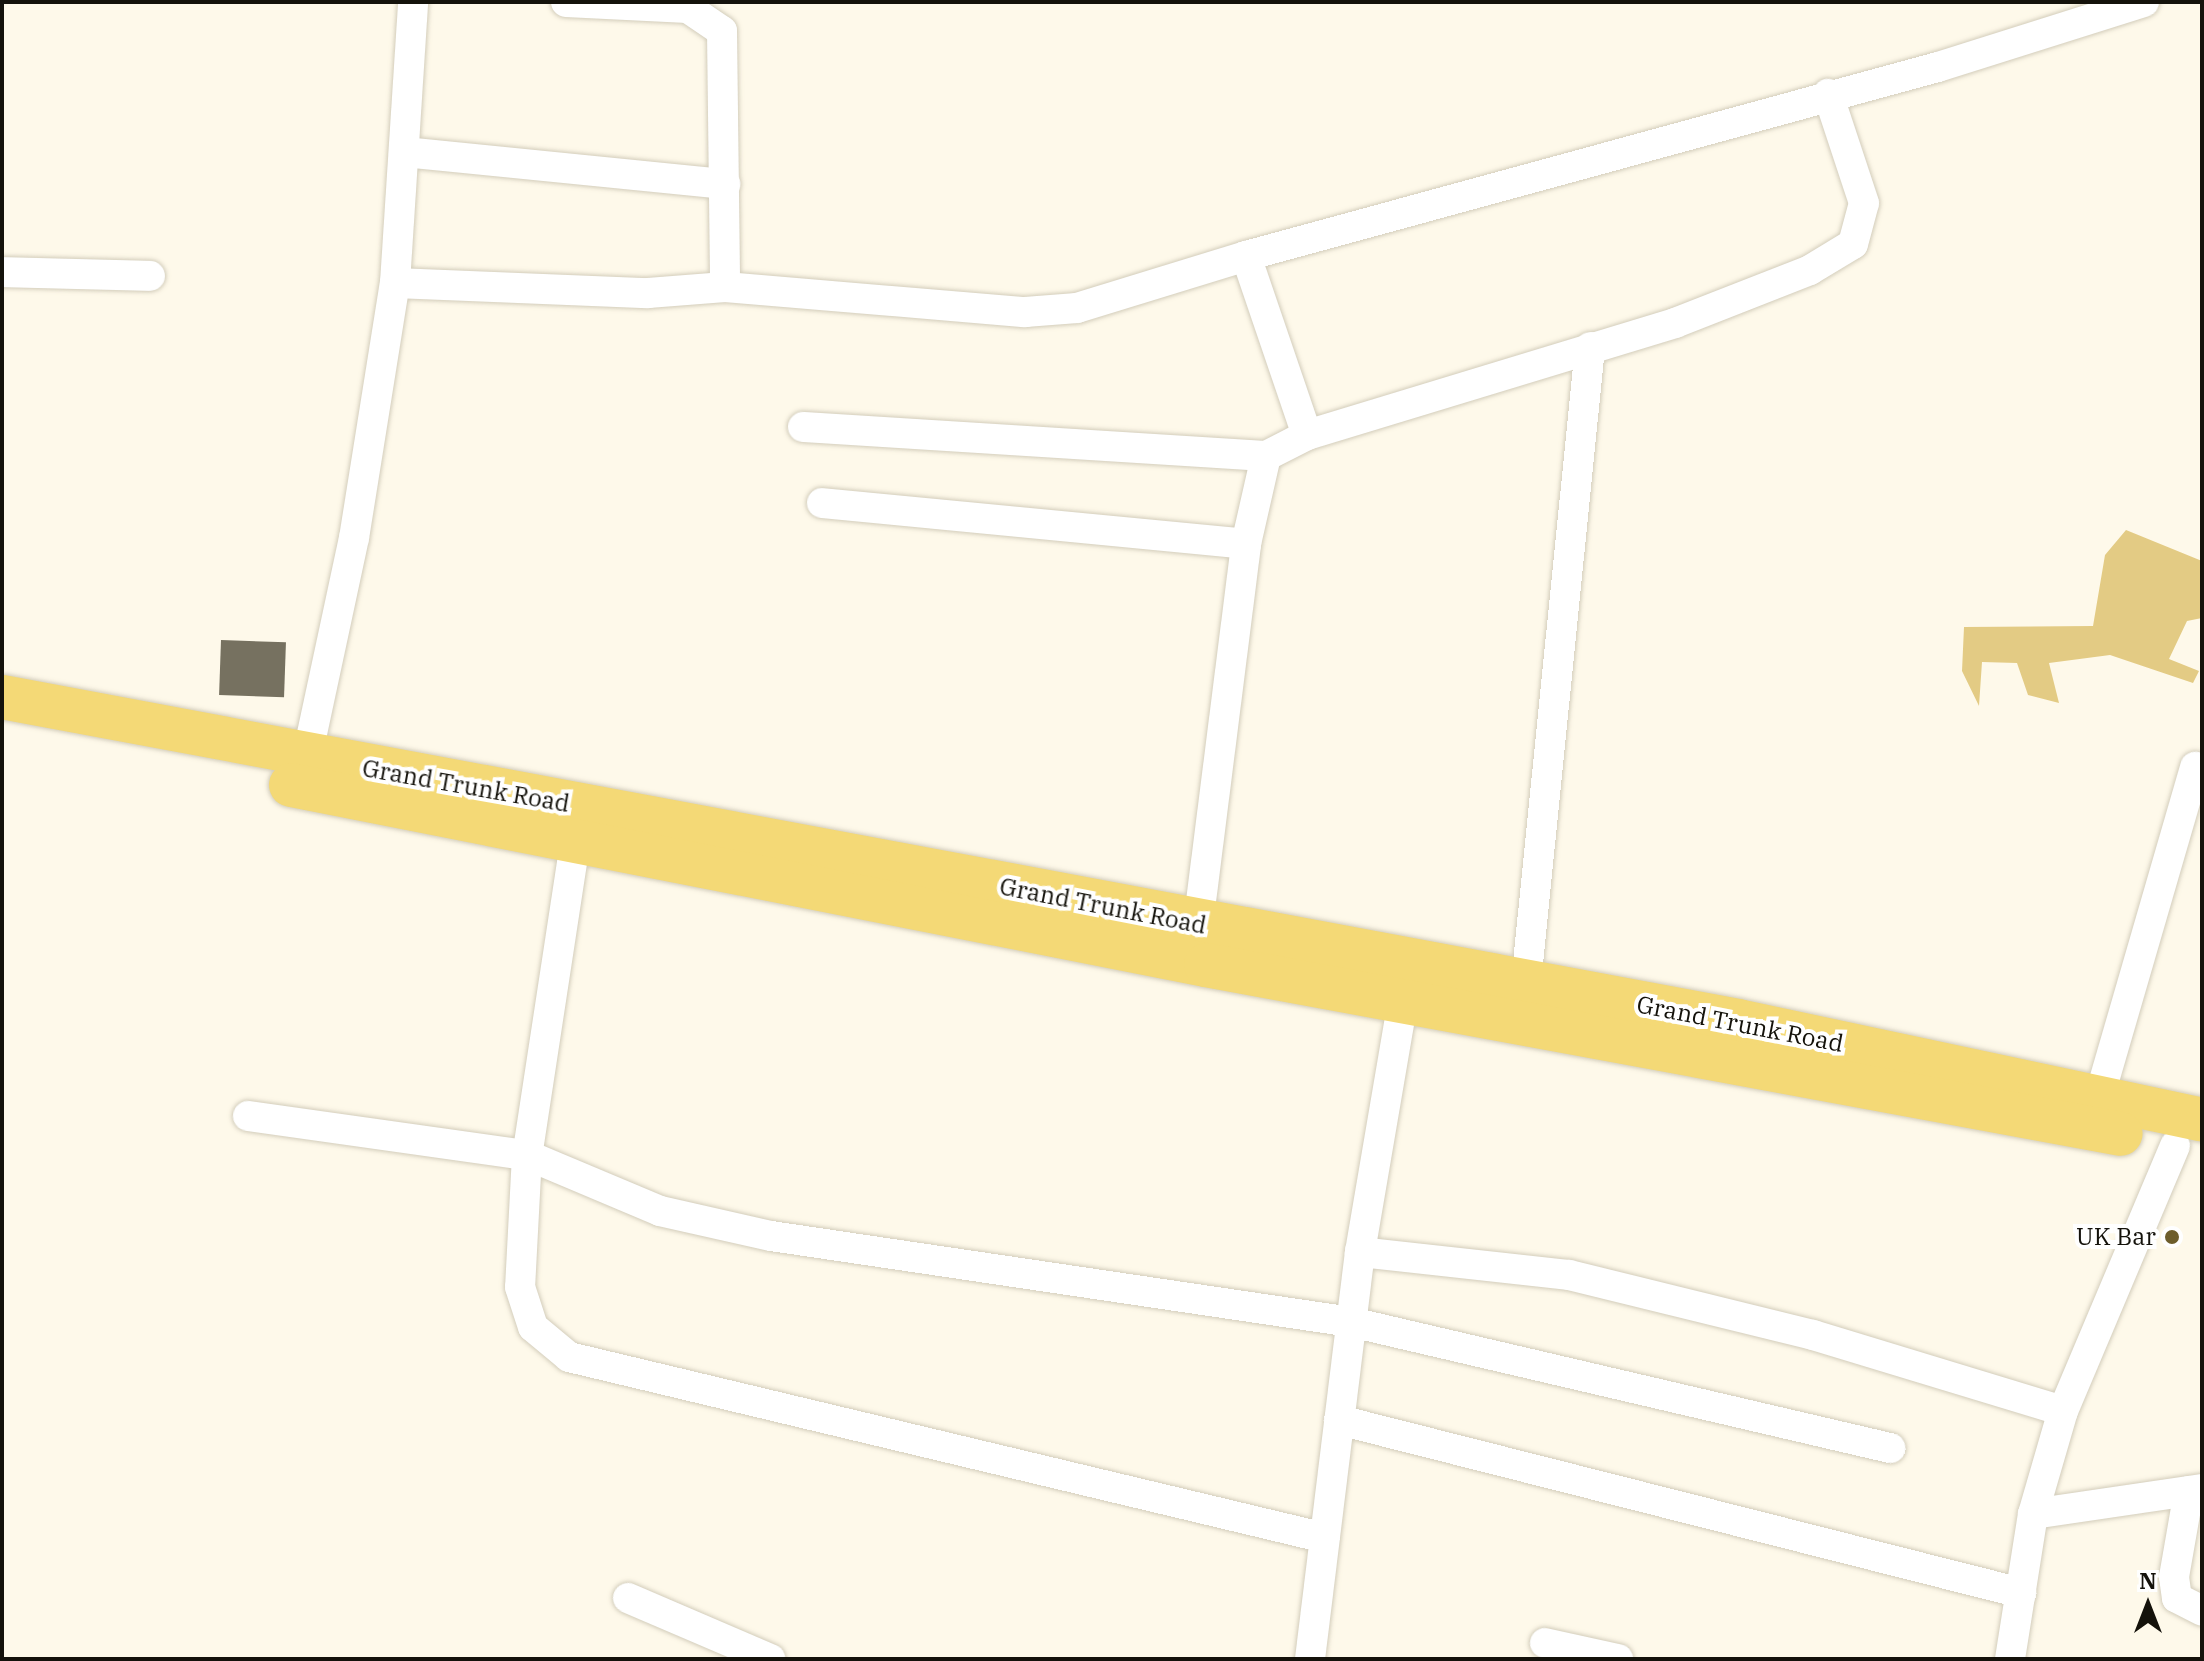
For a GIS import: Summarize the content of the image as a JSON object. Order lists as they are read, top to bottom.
{
  "streets": {
    "main road": ["Grand Trunk Road"]
  },
  "places": ["UK Bar"],
  "north": "top"
}
